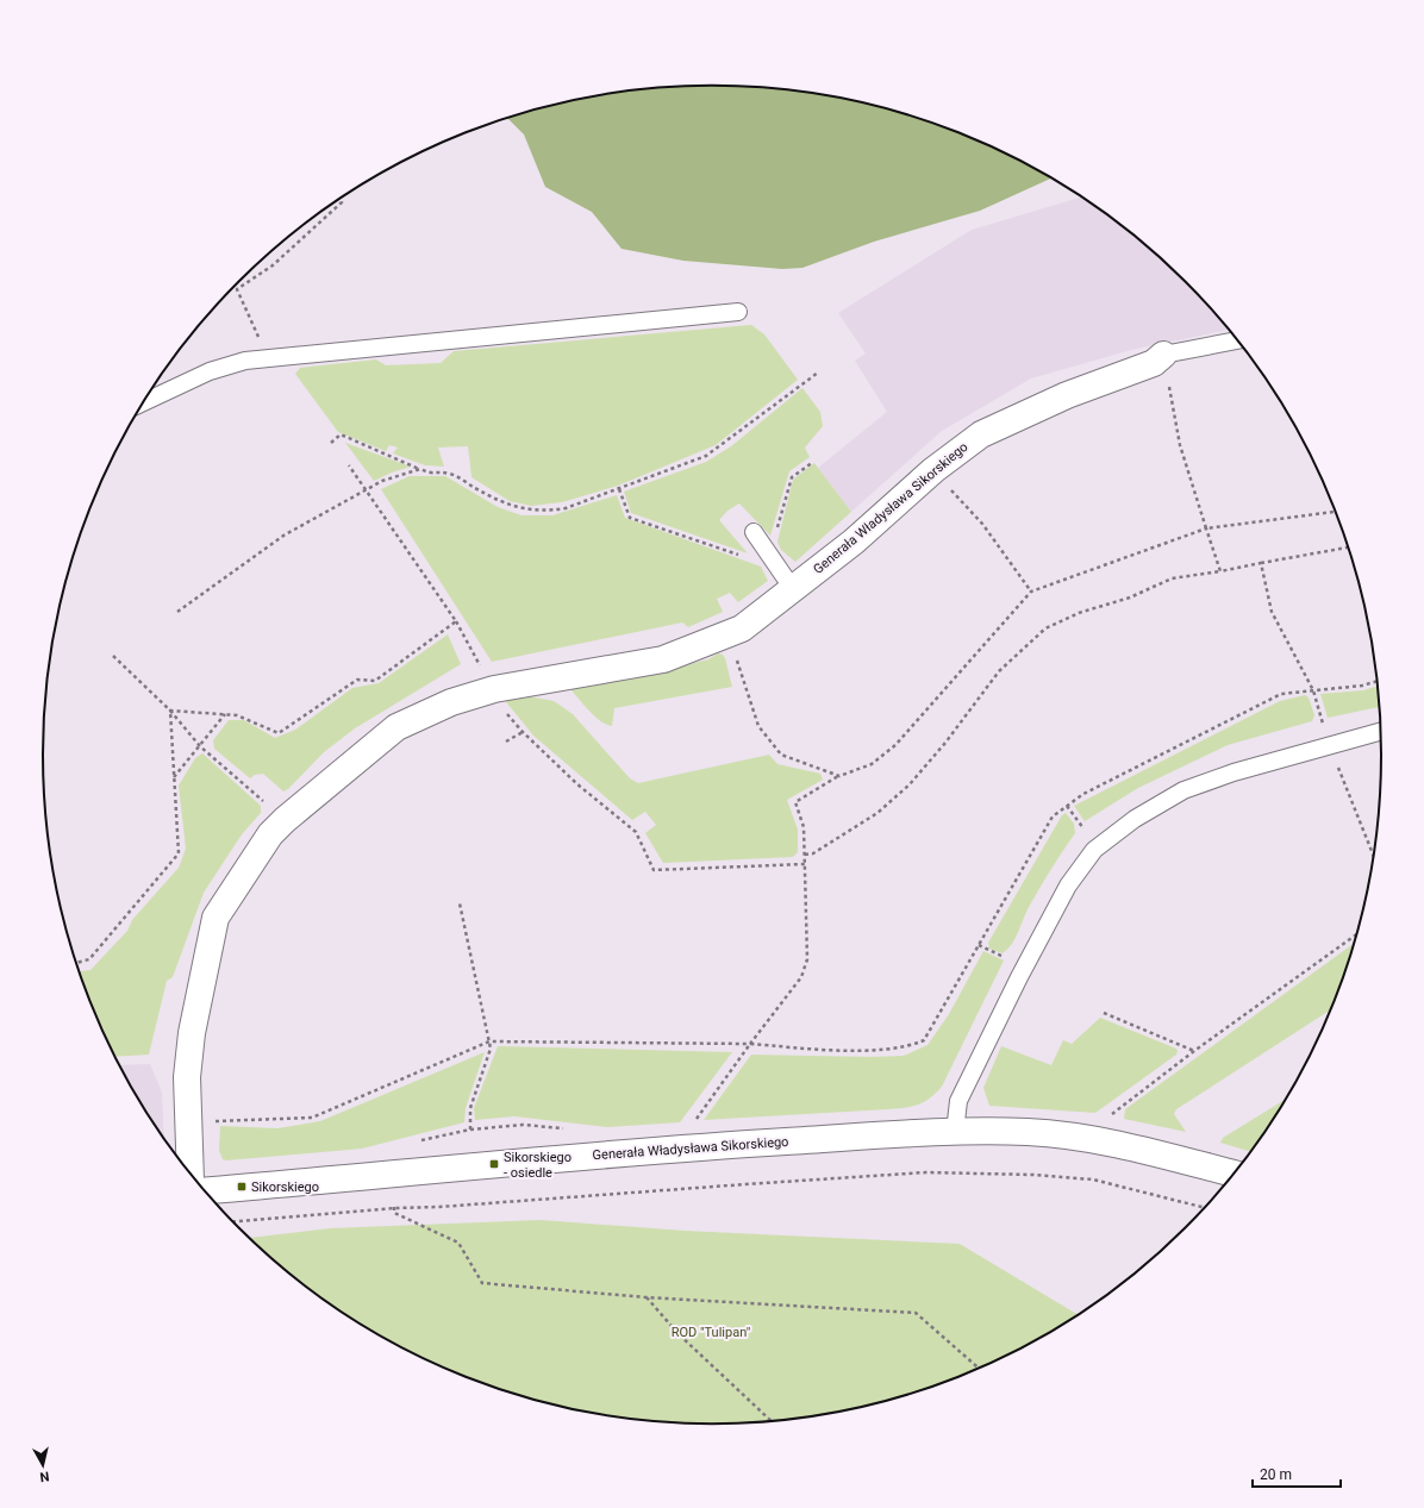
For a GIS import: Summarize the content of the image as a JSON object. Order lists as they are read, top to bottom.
{
  "streets": {
    "street": ["Generała Władysława Sikorskiego"]
  },
  "parks": ["ROD \"Tulipan\""],
  "places": {
    "transit": ["Sikorskiego - osiedle", "Sikorskiego"]
  },
  "scale_bar": "20 m",
  "north": "bottom"
}
